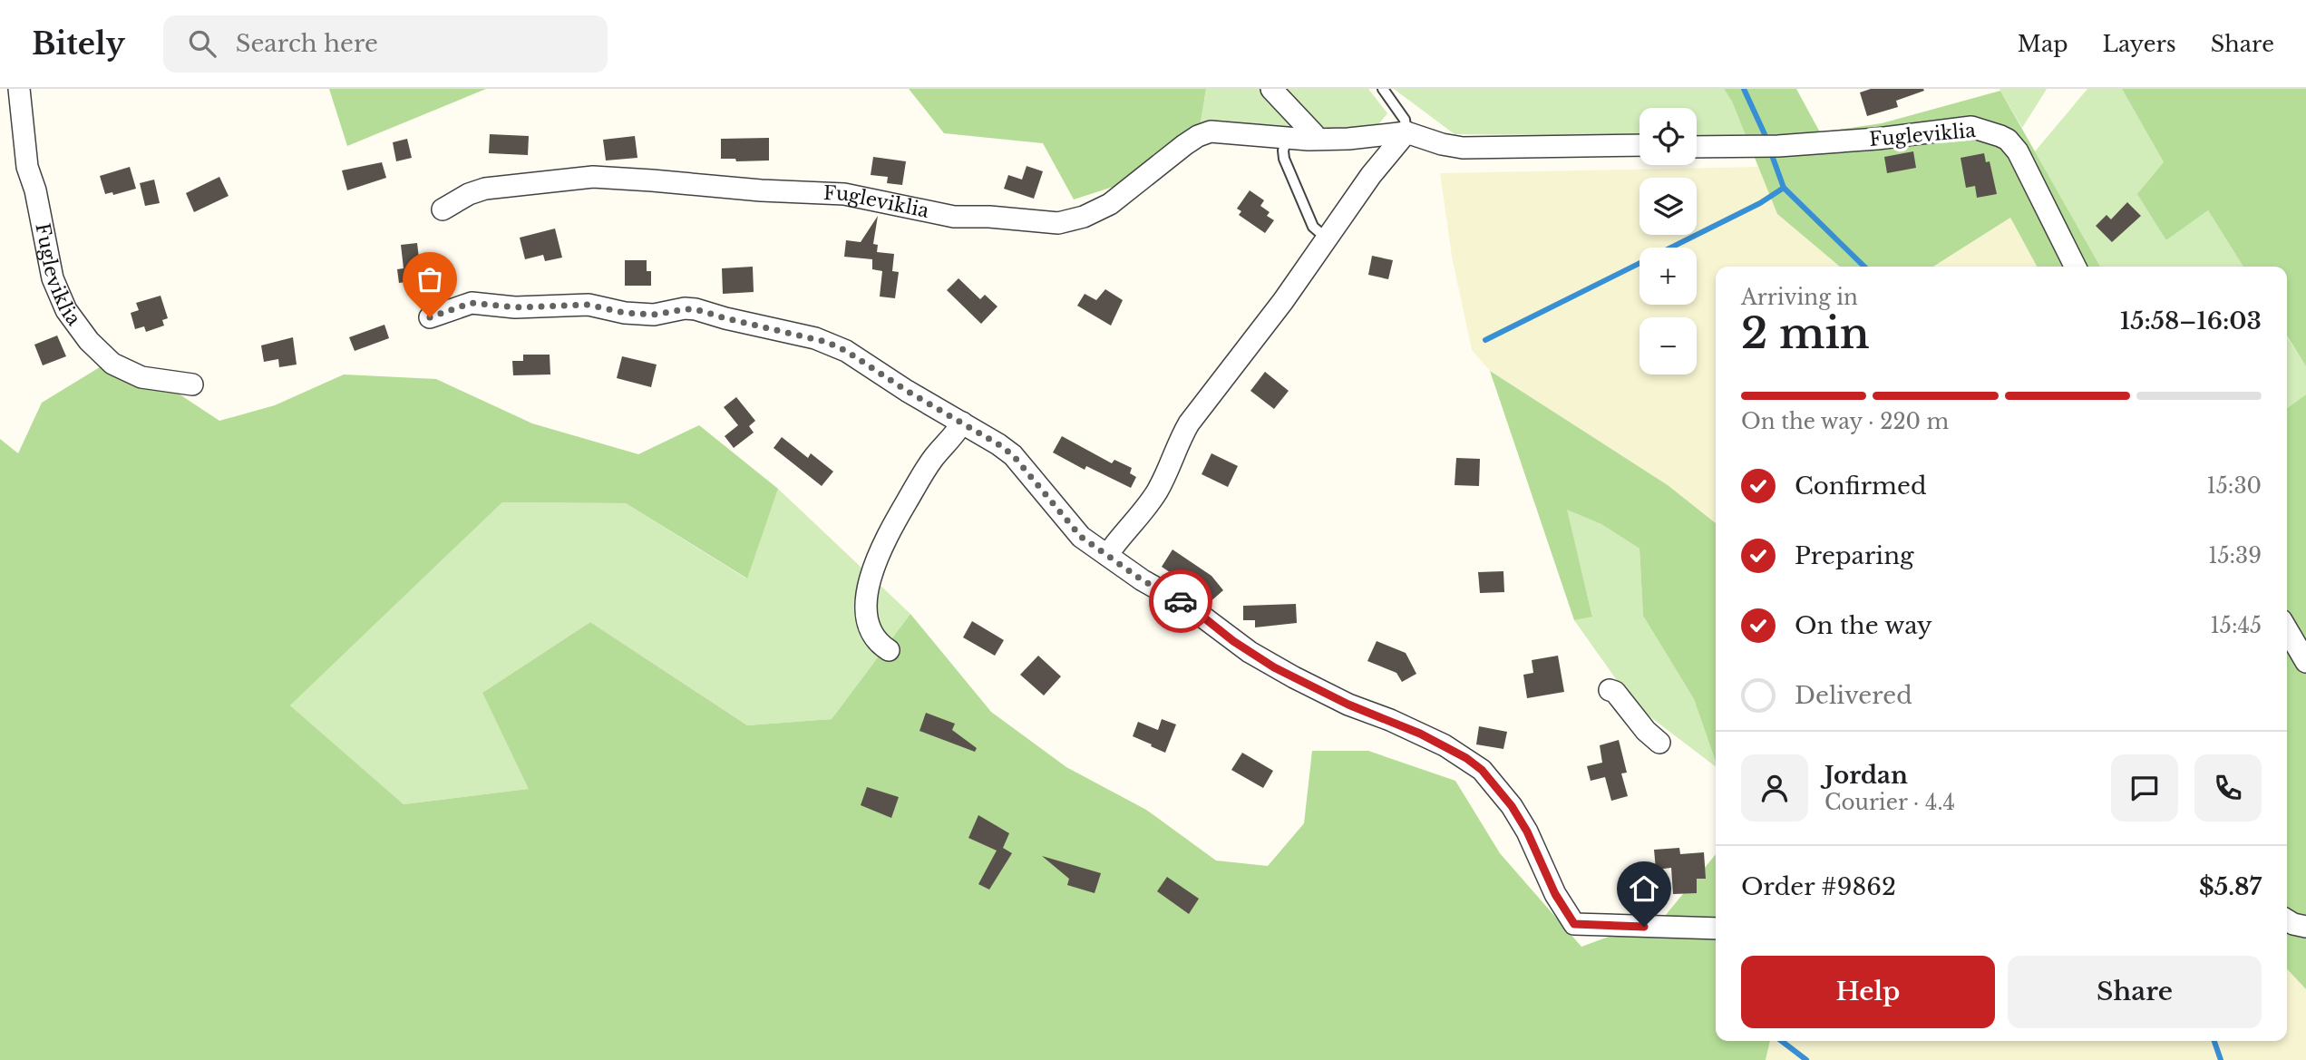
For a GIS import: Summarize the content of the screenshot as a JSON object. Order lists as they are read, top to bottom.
{
  "streets": {
    "street": ["Fugleviklia"]
  },
  "page": {
    "header": "Bitely",
    "search": "Search here",
    "nav": ["Map", "Layers", "Share"],
    "map_buttons": ["+", "−"],
    "heading": ["2 min", "Arriving in", "15:58–16:03"],
    "panel": [
      "Jordan",
      "Courier · 4.4",
      "Order #9862",
      "$5.87"
    ],
    "bar": "On the way · 220 m",
    "list": [
      ["Confirmed", "15:30"],
      ["Preparing", "15:39"],
      ["On the way", "15:45"],
      "Delivered"
    ],
    "buttons": ["Help", "Share"]
  }
}
